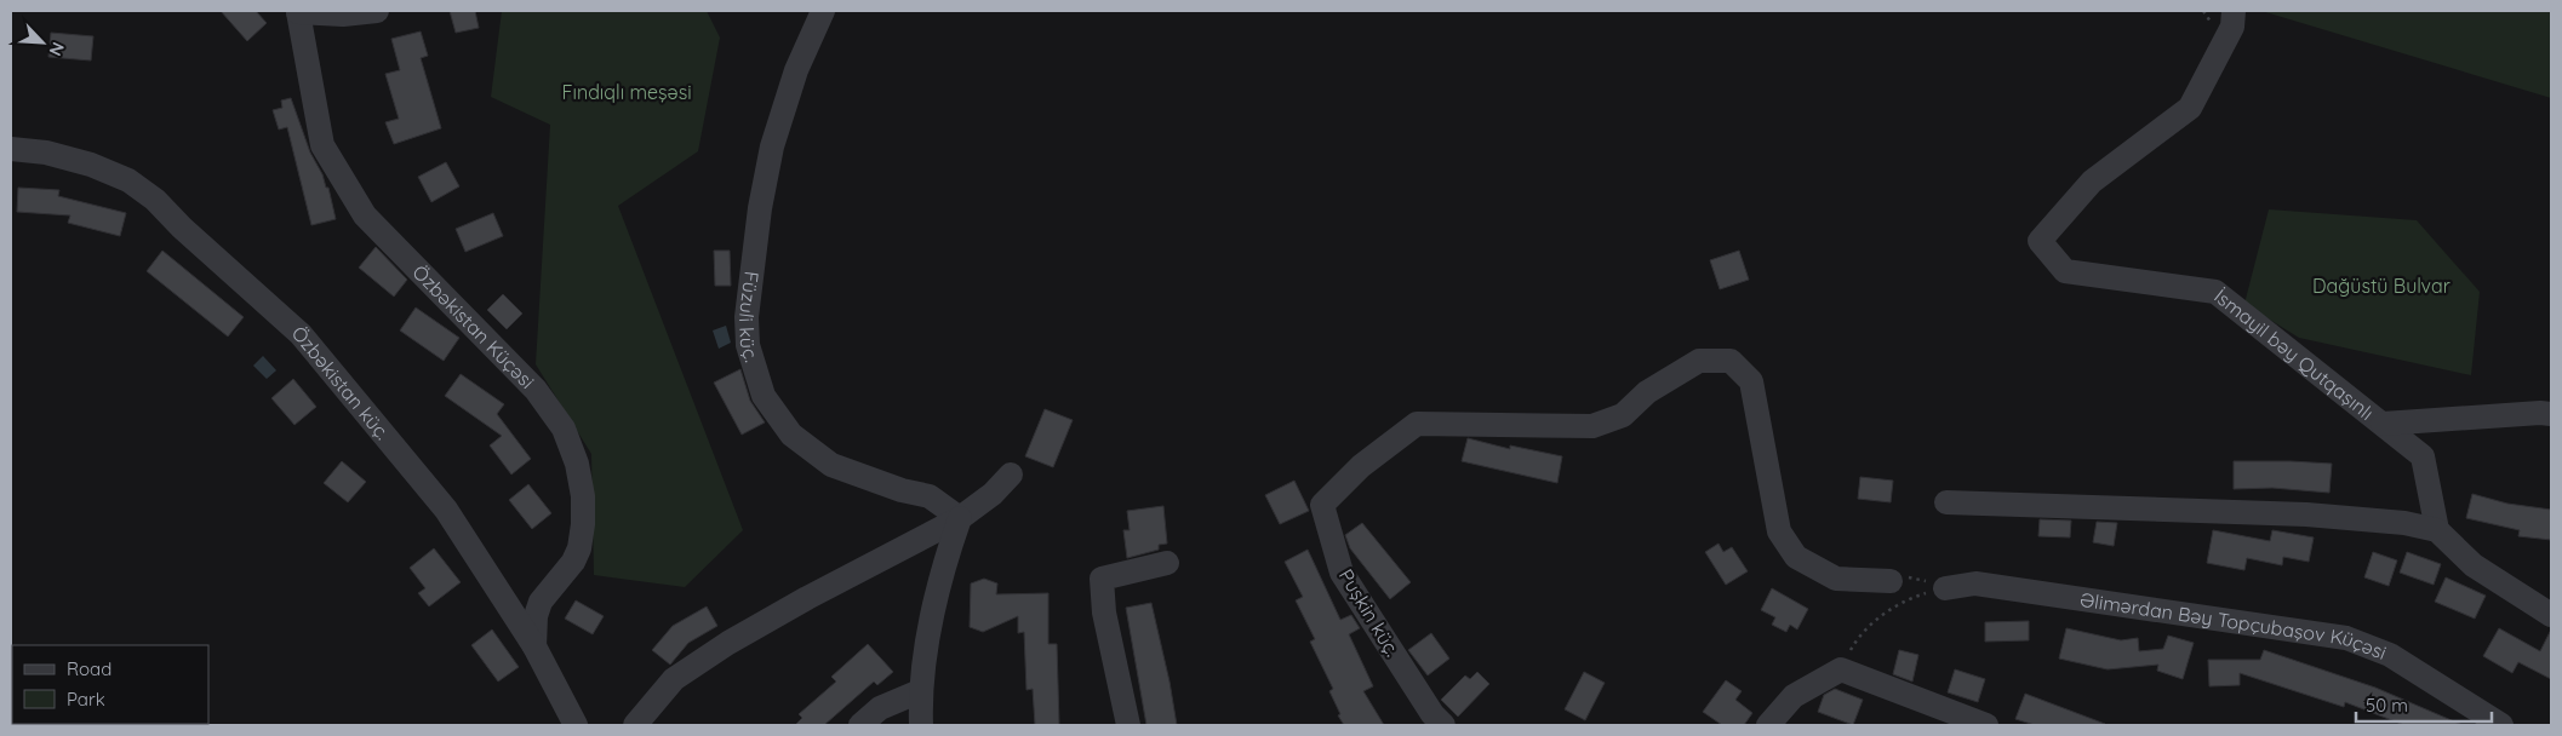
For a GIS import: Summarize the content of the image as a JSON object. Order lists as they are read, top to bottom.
{
  "streets": {
    "street": [
      "Füzuli küç.",
      "Özbəkistan Küçəsi",
      "İsmayil bəy Qutqaşınlı",
      "Özbəkistan küç.",
      "Puşkin küç.",
      "Əlimərdan Bəy Topçubaşov Küçəsi"
    ]
  },
  "crossings": [
    ["Özbəkistan Küçəsi", "Özbəkistan küç."]
  ],
  "parks": ["Fındıqlı meşəsi", "Dağüstü Bulvar"],
  "legend": ["Road", "Park"],
  "scale_bar": "50 m",
  "north": "bottom right"
}
